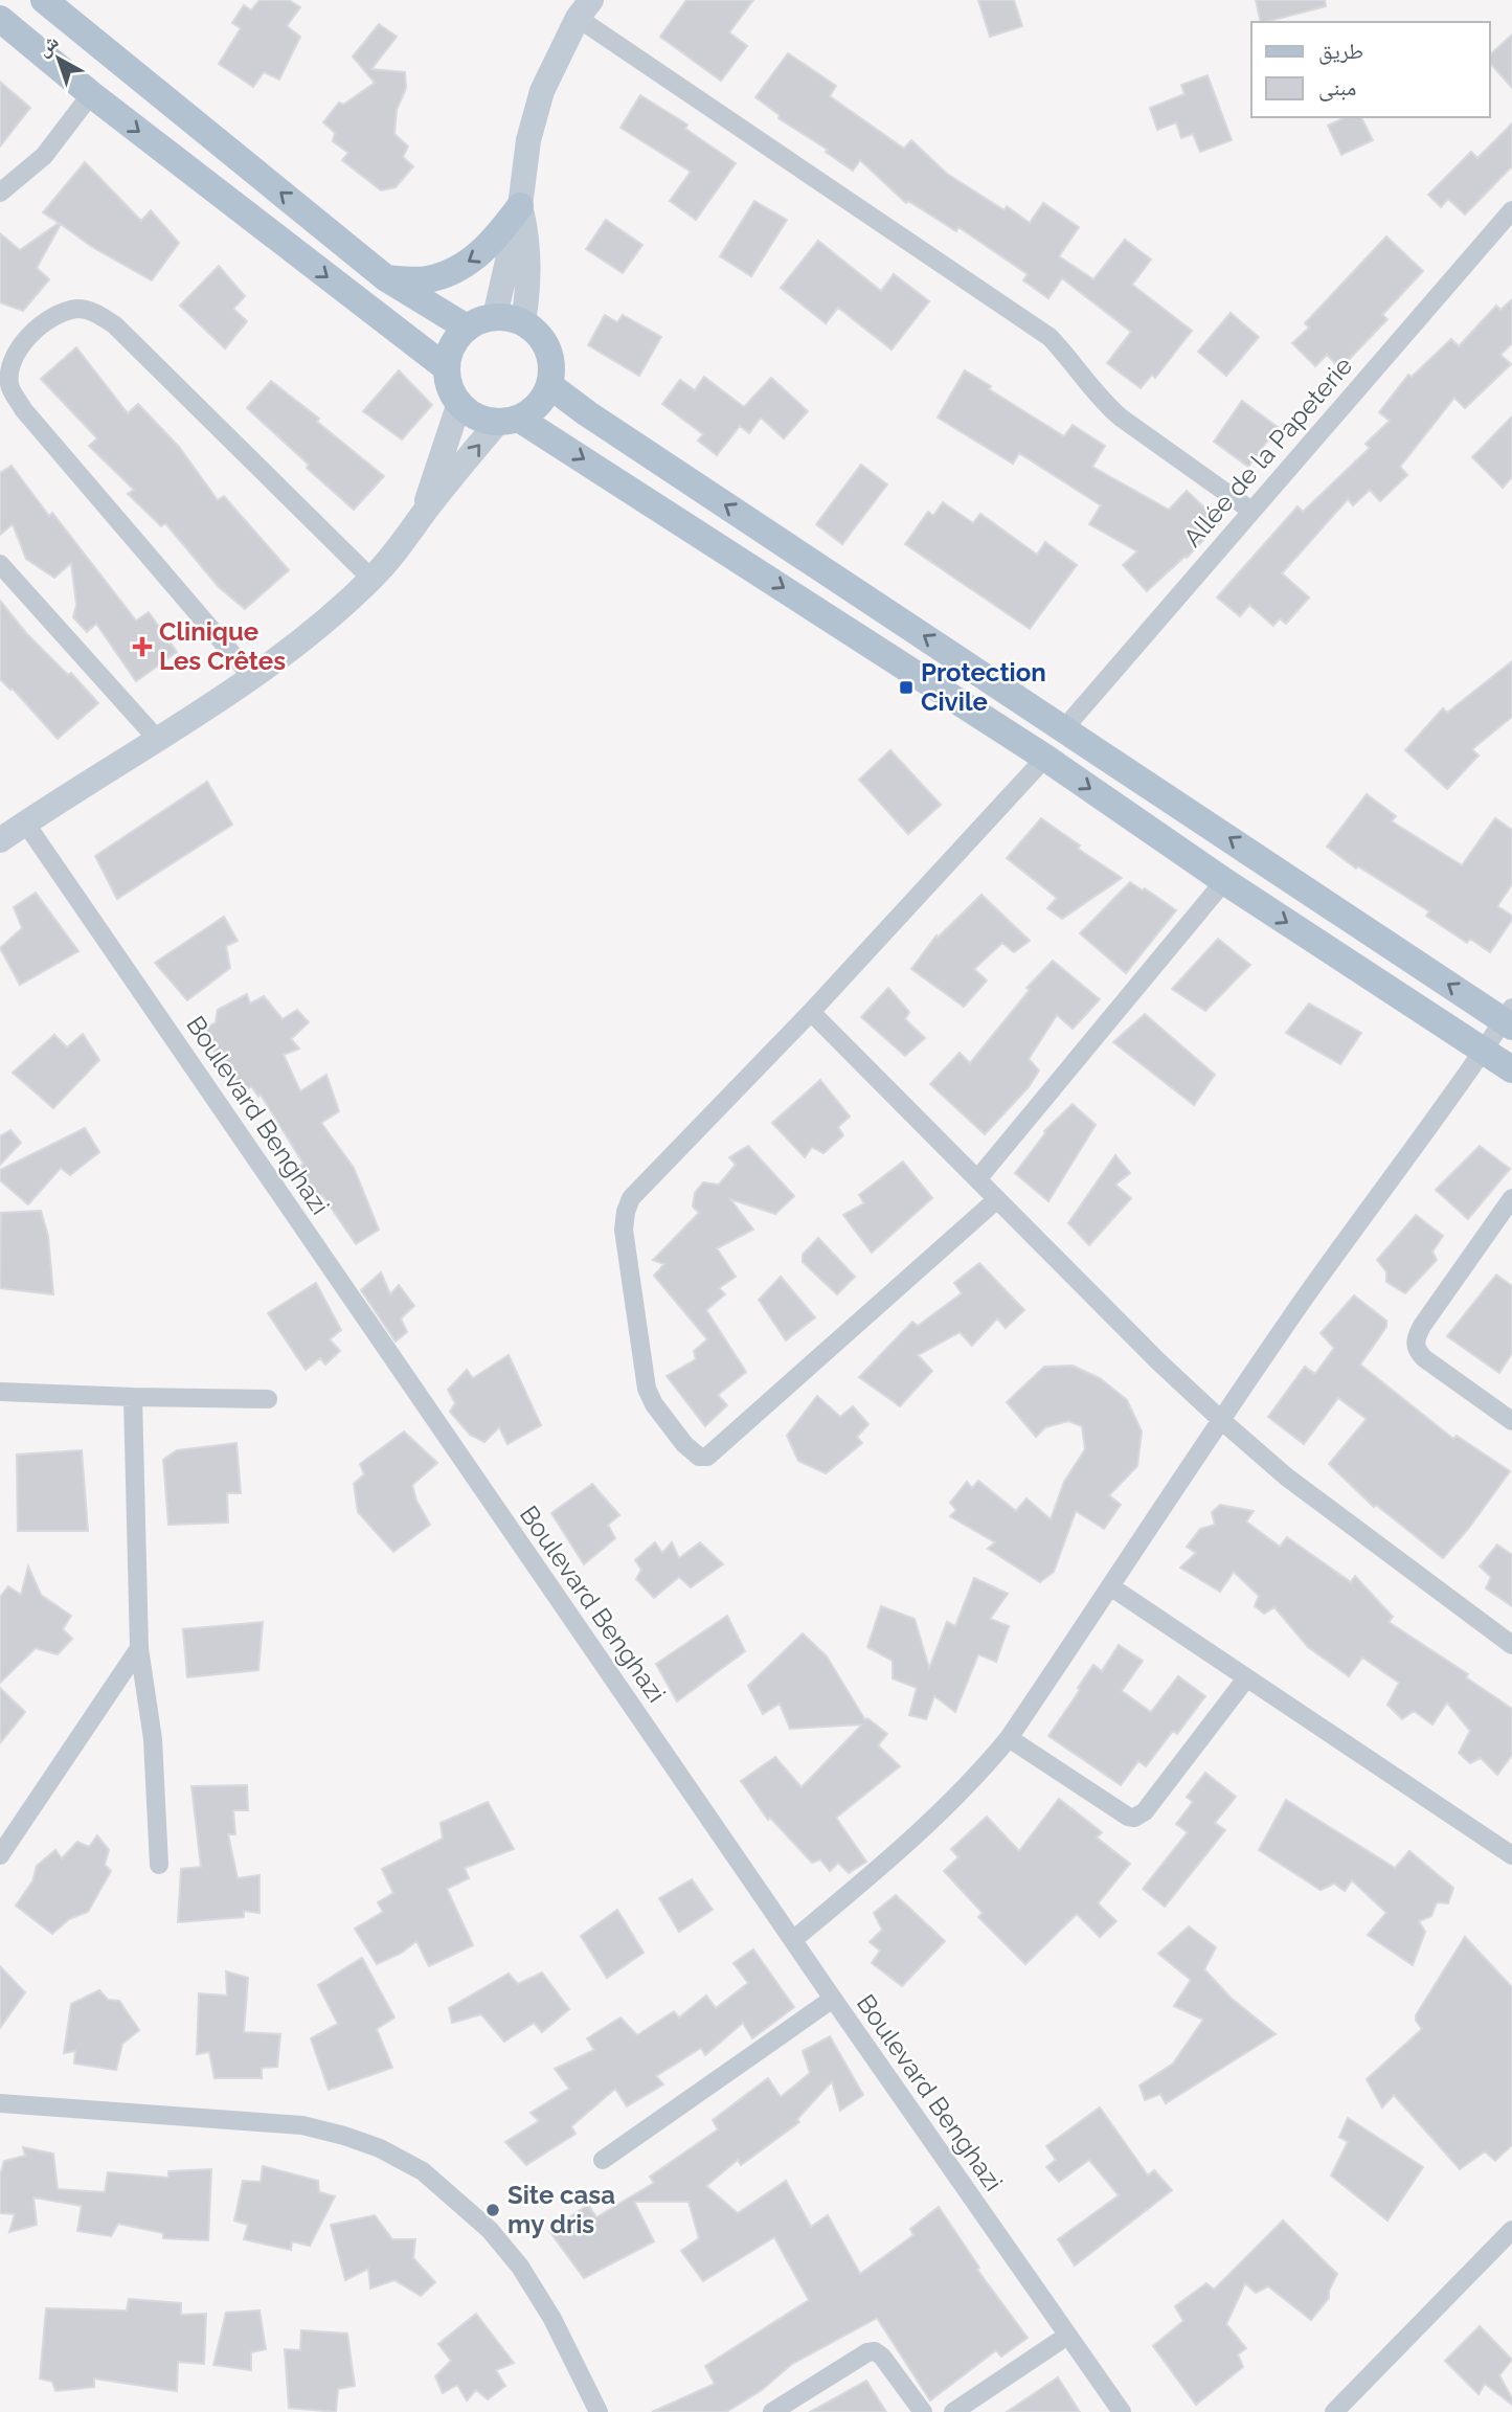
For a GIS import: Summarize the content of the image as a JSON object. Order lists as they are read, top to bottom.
{
  "streets": {
    "street": ["Allée de la Papeterie", "Boulevard Benghazi"]
  },
  "places": {
    "health": ["Clinique Les Crêtes"],
    "transit": ["Protection Civile"],
    "other": ["Site casa my dris"]
  },
  "legend": ["طريق", "مبنى"],
  "north": "top left"
}
